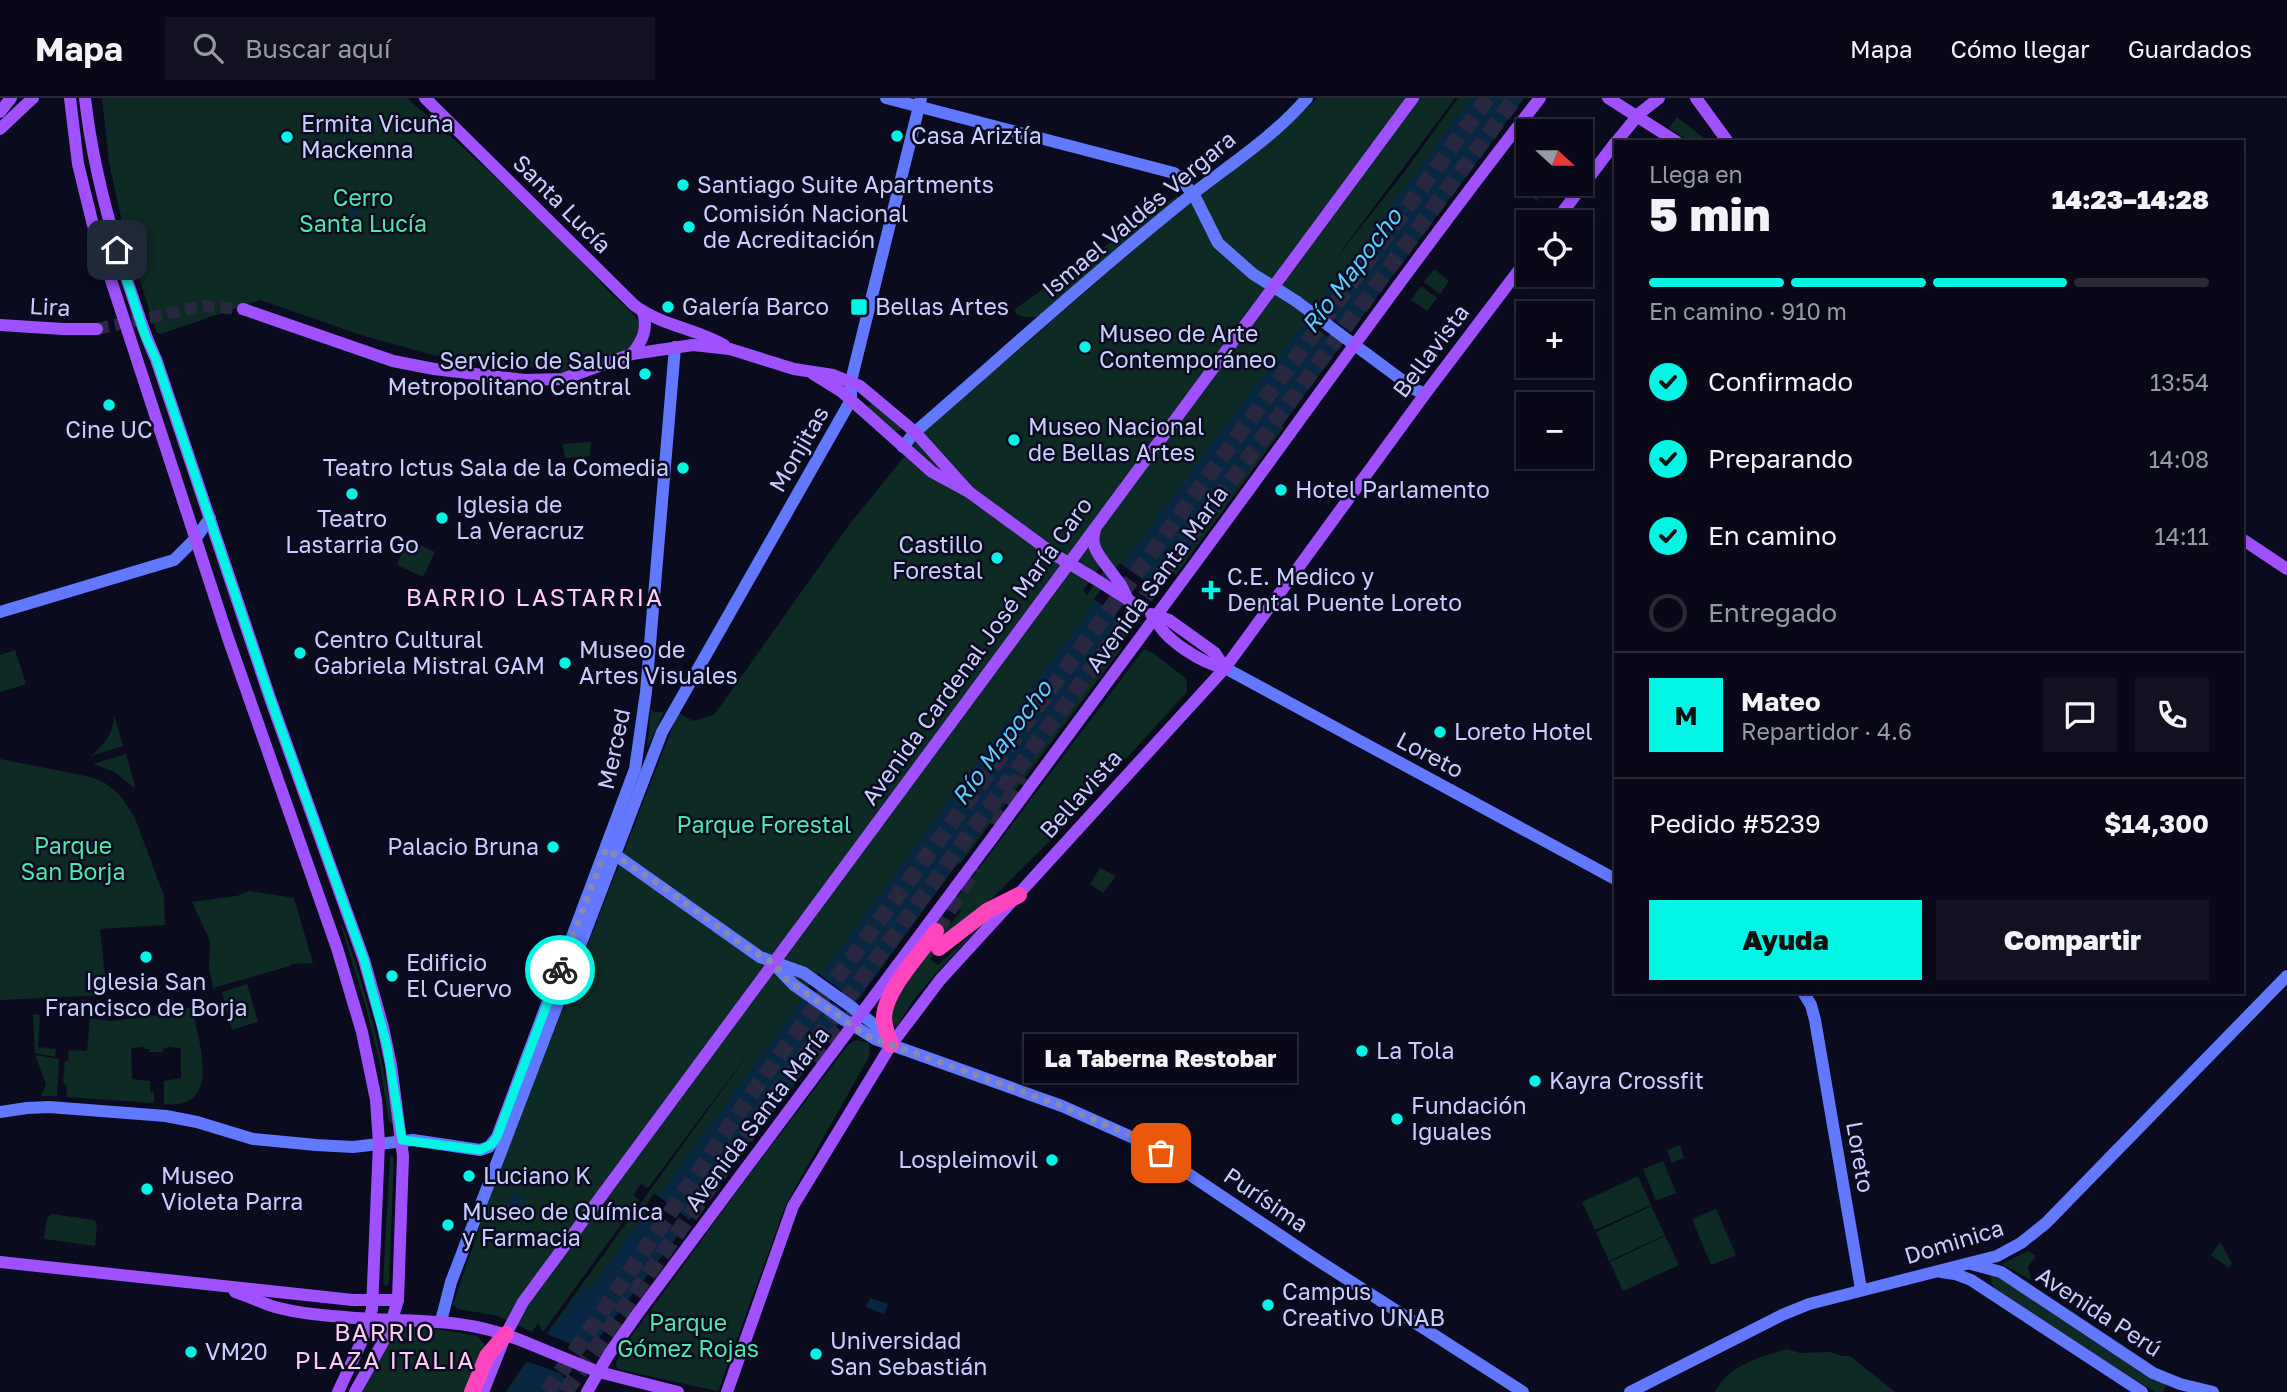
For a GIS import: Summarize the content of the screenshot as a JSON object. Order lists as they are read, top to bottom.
{
  "streets": {
    "main road": [
      "Santa Lucía",
      "Ismael Valdés Vergara",
      "Lira",
      "Bellavista",
      "Monjitas",
      "Avenida Santa María",
      "Avenida Cardenal José María Caro",
      "Merced",
      "Loreto",
      "Purísima",
      "Dominica",
      "Avenida Perú"
    ]
  },
  "crossings": [
    ["Bellavista", "Loreto"],
    ["Bellavista", "Purísima"],
    ["Monjitas", "Merced"],
    ["Avenida Santa María", "Loreto"],
    ["Avenida Santa María", "Purísima"],
    ["Avenida Cardenal José María Caro", "Loreto"],
    ["Avenida Cardenal José María Caro", "Purísima"],
    ["Merced", "Purísima"],
    ["Loreto", "Dominica"],
    ["Dominica", "Avenida Perú"]
  ],
  "districts": ["BARRIO LASTARRIA", "BARRIO PLAZA ITALIA"],
  "water": ["Río Mapocho"],
  "parks": [
    "Cerro Santa Lucía",
    "Parque Forestal",
    "Parque San Borja",
    "Parque Gómez Rojas"
  ],
  "places": {
    "other": [
      "Casa Ariztía",
      "Ermita Vicuña Mackenna",
      "Santiago Suite Apartments",
      "Comisión Nacional de Acreditación",
      "Galería Barco",
      "Museo de Arte Contemporáneo",
      "Servicio de Salud Metropolitano Central",
      "Cine UC",
      "Museo Nacional de Bellas Artes",
      "Teatro Ictus Sala de la Comedia",
      "Hotel Parlamento",
      "Teatro Lastarria Go",
      "Iglesia de La Veracruz",
      "Castillo Forestal",
      "Centro Cultural Gabriela Mistral GAM",
      "Museo de Artes Visuales",
      "Loreto Hotel",
      "Palacio Bruna",
      "Iglesia San Francisco de Borja",
      "Edificio El Cuervo",
      "La Tola",
      "Kayra Crossfit",
      "Fundación Iguales",
      "La Taberna Restobar",
      "Lospleimovil",
      "Luciano K",
      "Museo Violeta Parra",
      "Museo de Química y Farmacia",
      "Campus Creativo UNAB",
      "VM20",
      "Universidad San Sebastián"
    ],
    "transit": ["Bellas Artes"],
    "health": ["C.E. Medico y Dental Puente Loreto"]
  },
  "north": "right",
  "page": {
    "header": "Mapa",
    "search": "Buscar aquí",
    "nav": ["Mapa", "Cómo llegar", "Guardados"],
    "map_buttons": ["+", "−"],
    "heading": ["5 min", "Llega en", "14:23–14:28"],
    "panel": [
      "Mateo",
      "Repartidor · 4.6",
      "Pedido #5239",
      "$14,300"
    ],
    "bar": "En camino · 910 m",
    "list": [
      ["Confirmado", "13:54"],
      ["Preparando", "14:08"],
      ["En camino", "14:11"],
      "Entregado"
    ],
    "round": "M",
    "buttons": ["Ayuda", "Compartir"],
    "bubble": "La Taberna Restobar"
  }
}
